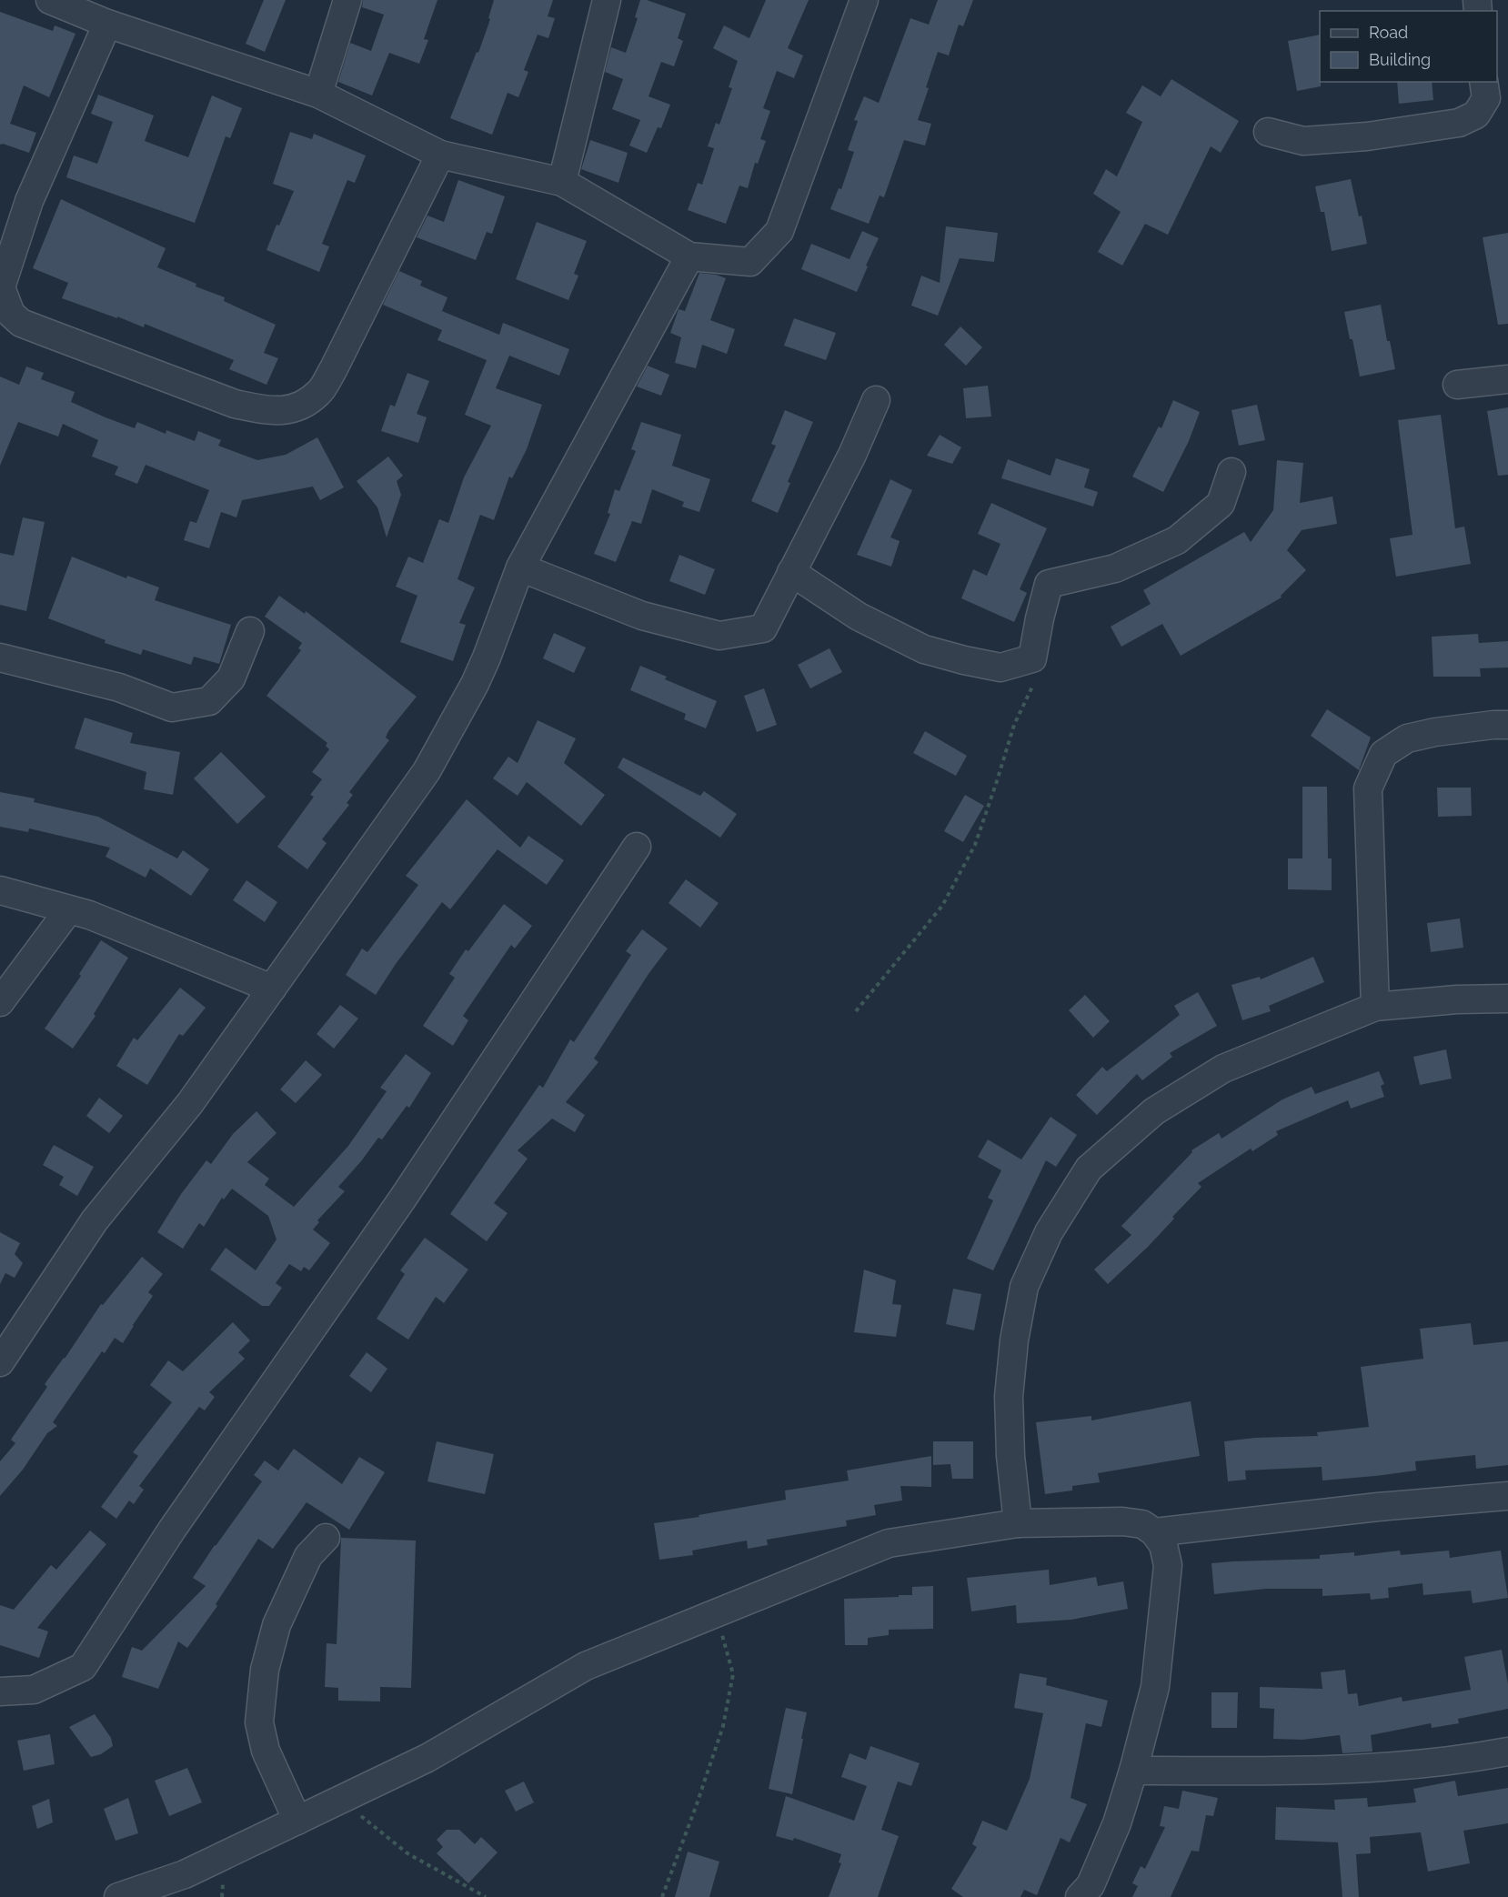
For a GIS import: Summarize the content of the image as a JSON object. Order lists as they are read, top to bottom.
{
  "legend": ["Road", "Building"]
}
